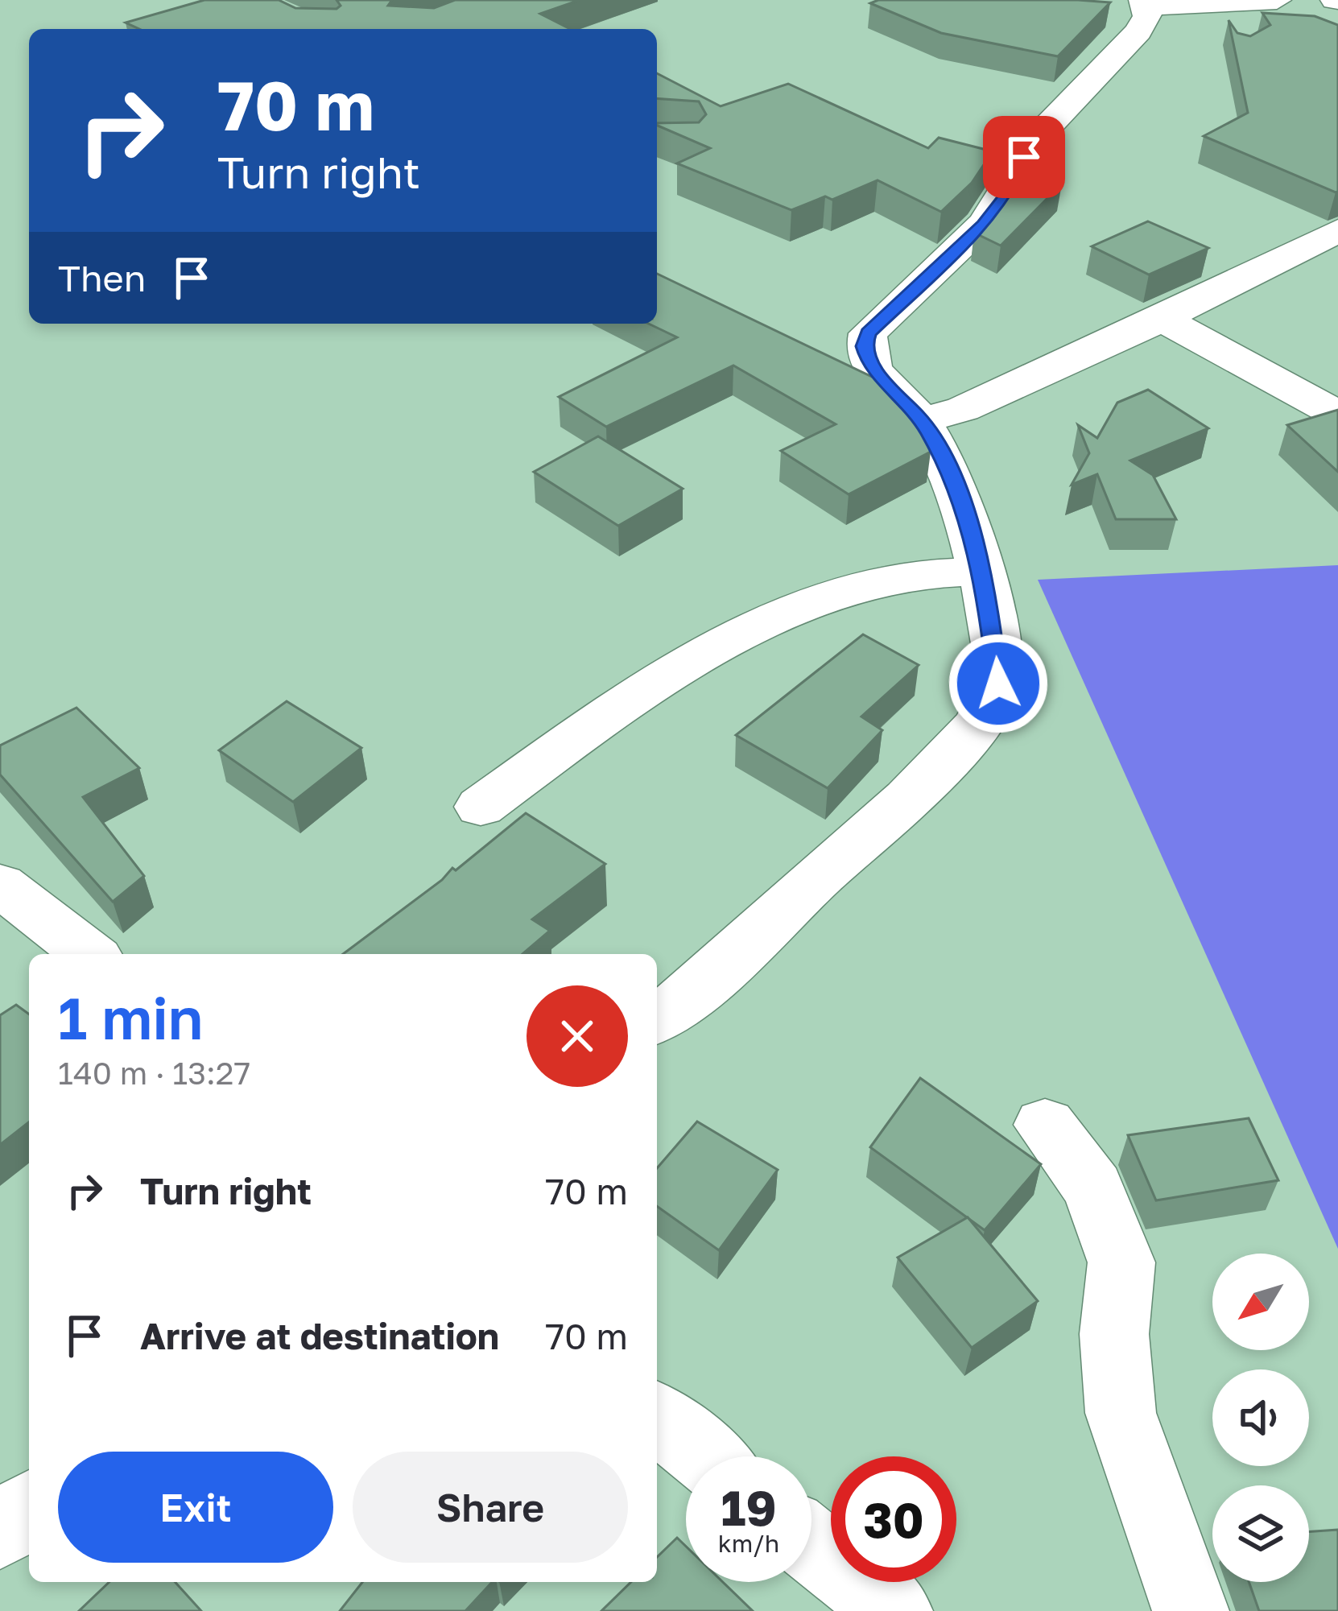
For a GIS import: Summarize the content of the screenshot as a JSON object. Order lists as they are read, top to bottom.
{
  "north": "bottom left",
  "page": {
    "turn": ["70 m", "Turn right"],
    "then": "Then",
    "heading": ["1 min", "140 m · 13:27"],
    "list": [
      {
        "name": "Turn right",
        "value": "70 m"
      },
      {
        "name": "Arrive at destination",
        "value": "70 m"
      }
    ],
    "buttons": ["Exit", "Share"],
    "speed": "19 km/h",
    "limit": "30"
  }
}
